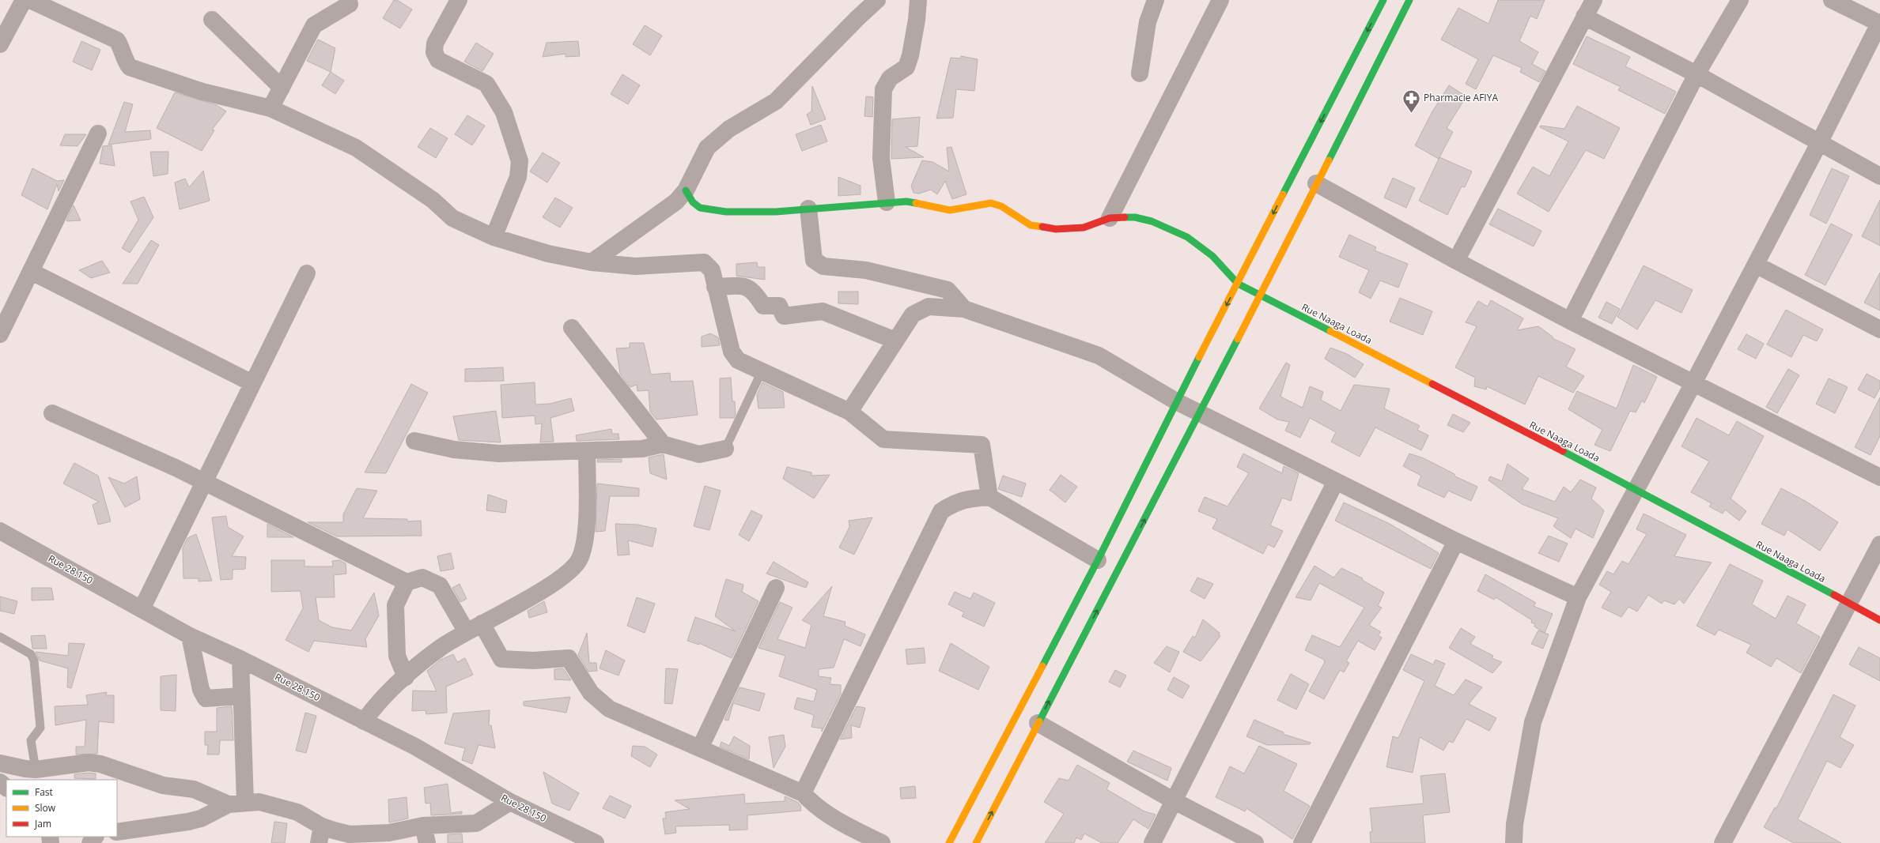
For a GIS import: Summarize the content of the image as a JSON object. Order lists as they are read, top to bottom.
{
  "streets": {
    "main road": ["Rue Naaga Loada"],
    "street": ["Rue 28.150"]
  },
  "places": {
    "pharmacy": ["Pharmacie AFIYA"]
  },
  "legend": ["Fast", "Slow", "Jam"]
}
